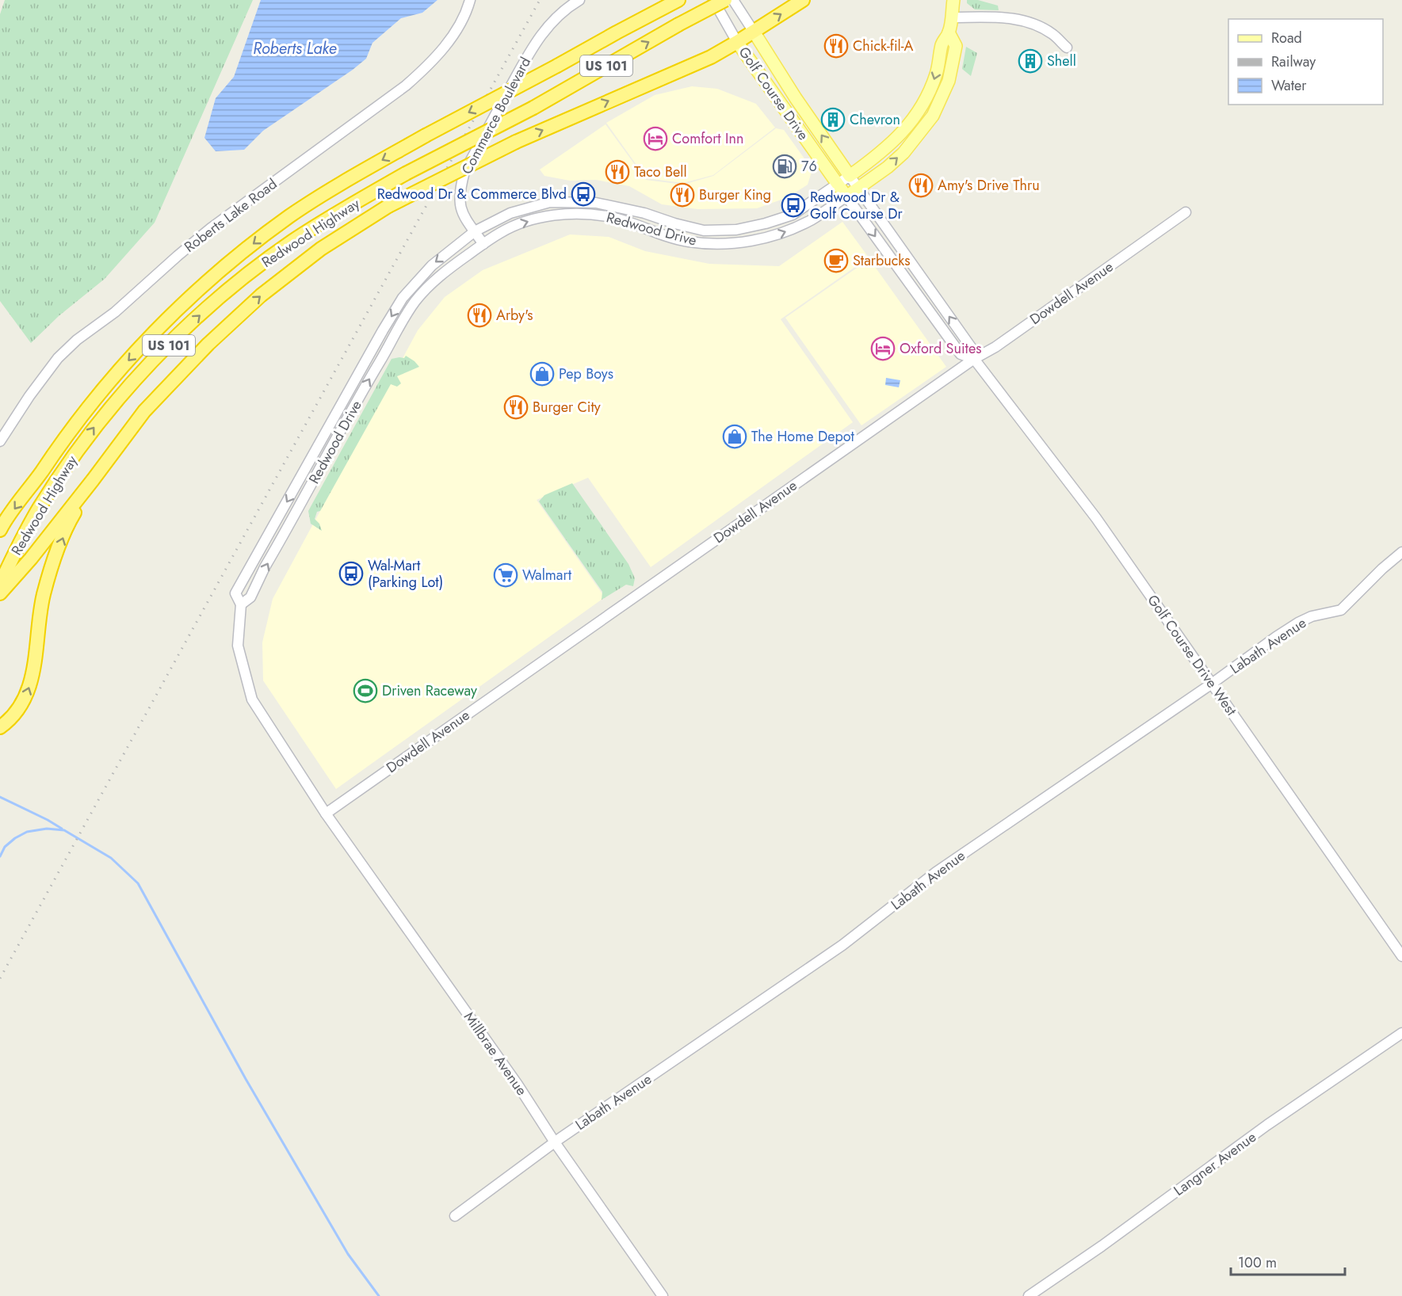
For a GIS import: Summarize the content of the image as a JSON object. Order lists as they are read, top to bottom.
{
  "streets": {
    "highway": ["US 101", "Redwood Highway"],
    "main road": ["Golf Course Drive", "Redwood Drive"],
    "street": [
      "Commerce Boulevard",
      "Roberts Lake Road",
      "Dowdell Avenue",
      "Labath Avenue",
      "Golf Course Drive West",
      "Millbrae Avenue",
      "Langner Avenue"
    ]
  },
  "crossings": [
    ["Golf Course Drive", "Redwood Drive"],
    ["Commerce Boulevard", "Redwood Drive"],
    ["Redwood Drive", "Dowdell Avenue"],
    ["Redwood Drive", "Millbrae Avenue"],
    ["Dowdell Avenue", "Golf Course Drive West"],
    ["Dowdell Avenue", "Millbrae Avenue"],
    ["Labath Avenue", "Golf Course Drive West"],
    ["Labath Avenue", "Millbrae Avenue"]
  ],
  "one_way": ["Golf Course Drive"],
  "water": ["Roberts Lake"],
  "places": {
    "restaurant": [
      "Chick-fil-A",
      "Taco Bell",
      "Amy's Drive Thru",
      "Burger King",
      "Arby's",
      "Burger City"
    ],
    "building": ["Shell", "Chevron"],
    "hotel": ["Comfort Inn", "Oxford Suites"],
    "fuel station": ["76"],
    "bus stop": ["Redwood Dr & Commerce Blvd", "Redwood Dr & Golf Course Dr", "Wal-Mart (Parking Lot)"],
    "cafe": ["Starbucks"],
    "shop": ["Pep Boys", "The Home Depot"],
    "supermarket": ["Walmart"],
    "sports": ["Driven Raceway"]
  },
  "legend": ["Road", "Railway", "Water"],
  "scale_bar": "100 m"
}
